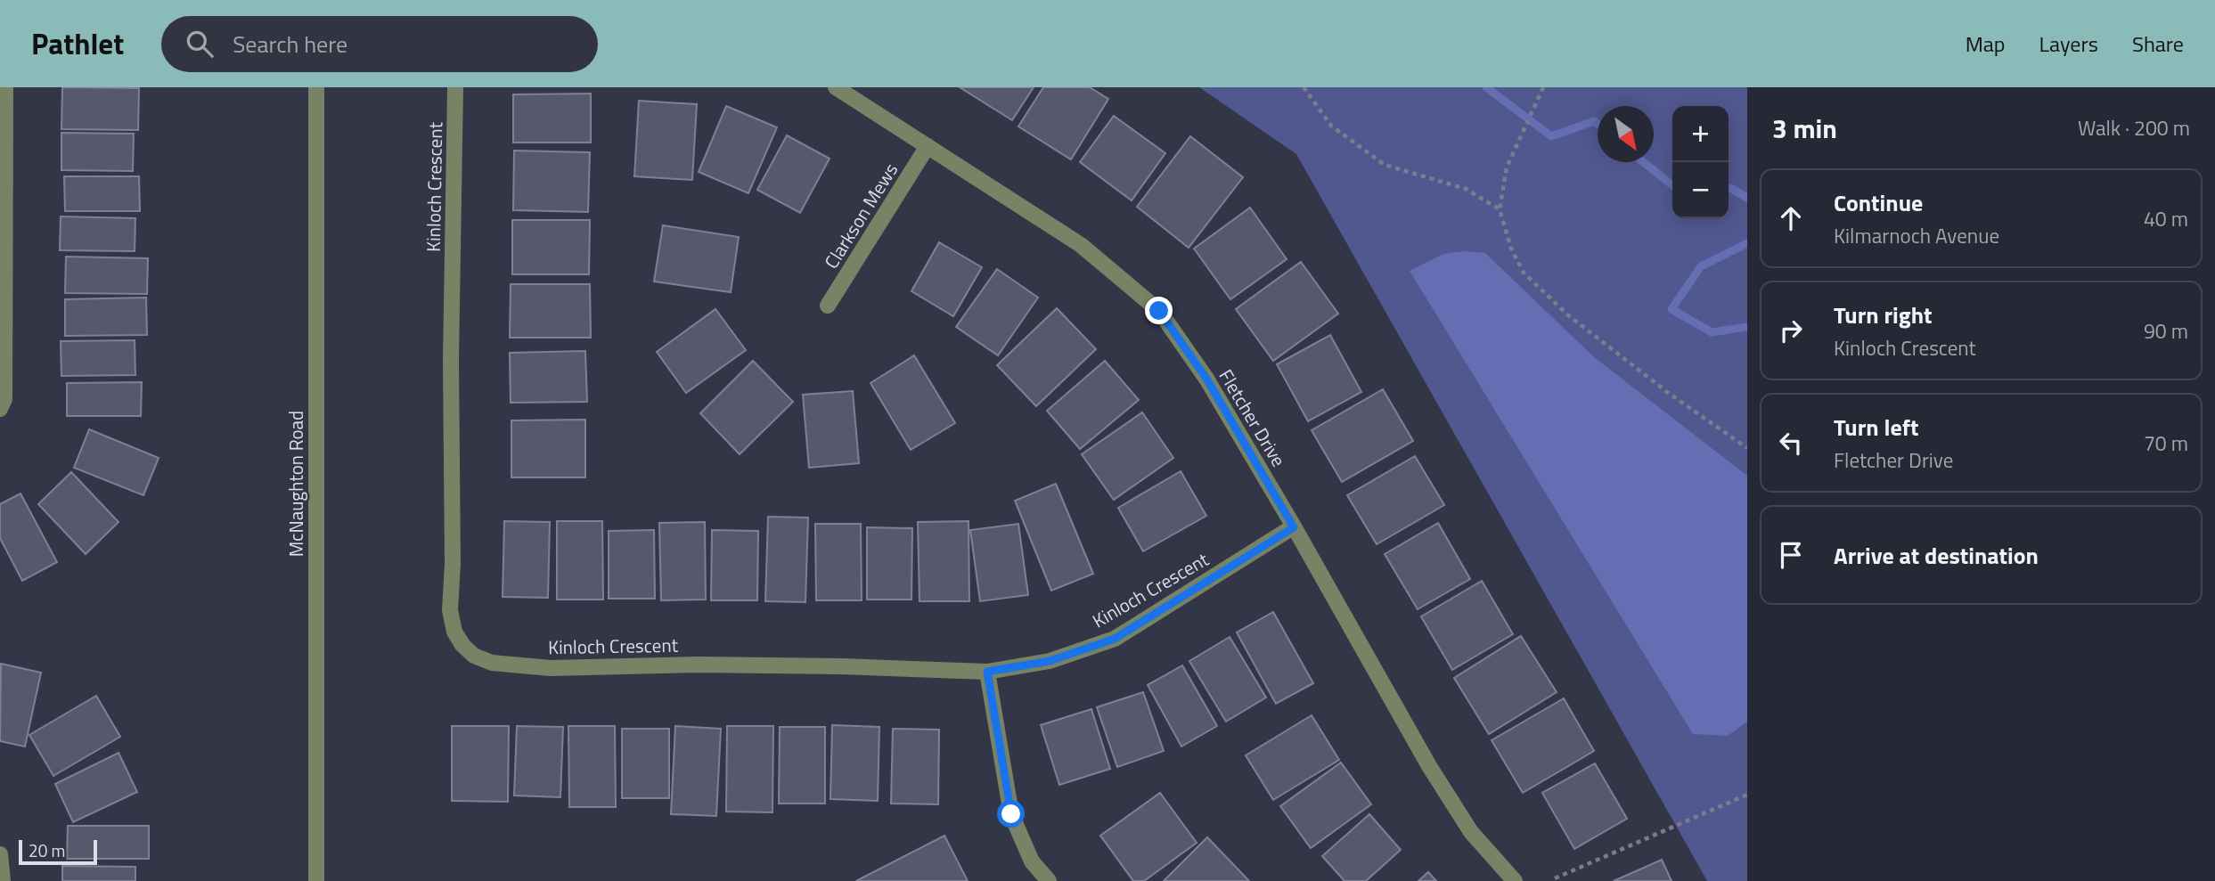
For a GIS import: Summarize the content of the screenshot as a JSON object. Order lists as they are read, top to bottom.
{
  "streets": {
    "street": [
      "Kinloch Crescent",
      "Clarkson Mews",
      "Fletcher Drive",
      "McNaughton Road"
    ]
  },
  "crossings": [
    ["Kinloch Crescent", "Fletcher Drive"],
    ["Clarkson Mews", "Fletcher Drive"]
  ],
  "scale_bar": "20 m",
  "north": "bottom right",
  "page": {
    "header": "Pathlet",
    "search": "Search here",
    "nav": ["Map", "Layers", "Share"],
    "heading": ["3 min", "Walk · 200 m"],
    "map_buttons": ["+", "−"],
    "list": [
      ["Continue", "Kilmarnoch Avenue", "40 m"],
      ["Turn right", "Kinloch Crescent", "90 m"],
      ["Turn left", "Fletcher Drive", "70 m"],
      "Arrive at destination"
    ],
    "scale": "20 m"
  }
}
